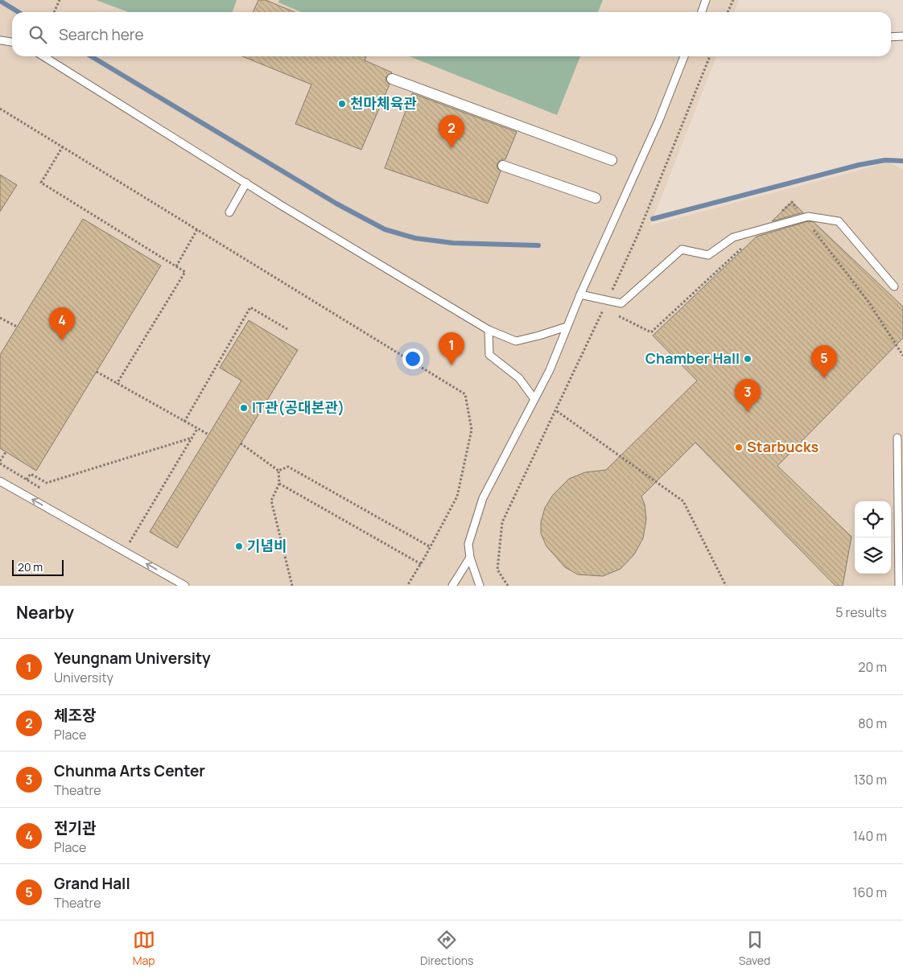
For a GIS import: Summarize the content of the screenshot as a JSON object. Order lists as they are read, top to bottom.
{
  "places": [
    "천마체육관",
    "Chamber Hall",
    "IT관(공대본관)",
    "Starbucks",
    "기념비"
  ],
  "scale_bar": "20 m",
  "page": {
    "search": "Search here",
    "pins": [
      "2",
      "4",
      "1",
      "5",
      "3"
    ],
    "scale": "20 m",
    "heading": ["Nearby", "5 results"],
    "list": [
      {
        "mark": "1",
        "name": "Yeungnam University",
        "note": "University",
        "value": "20 m"
      },
      {
        "mark": "2",
        "name": "체조장",
        "note": "Place",
        "value": "80 m"
      },
      {
        "mark": "3",
        "name": "Chunma Arts Center",
        "note": "Theatre",
        "value": "130 m"
      },
      {
        "mark": "4",
        "name": "전기관",
        "note": "Place",
        "value": "140 m"
      },
      {
        "mark": "5",
        "name": "Grand Hall",
        "note": "Theatre",
        "value": "160 m"
      }
    ],
    "nav": ["Map", "Directions", "Saved"]
  }
}
